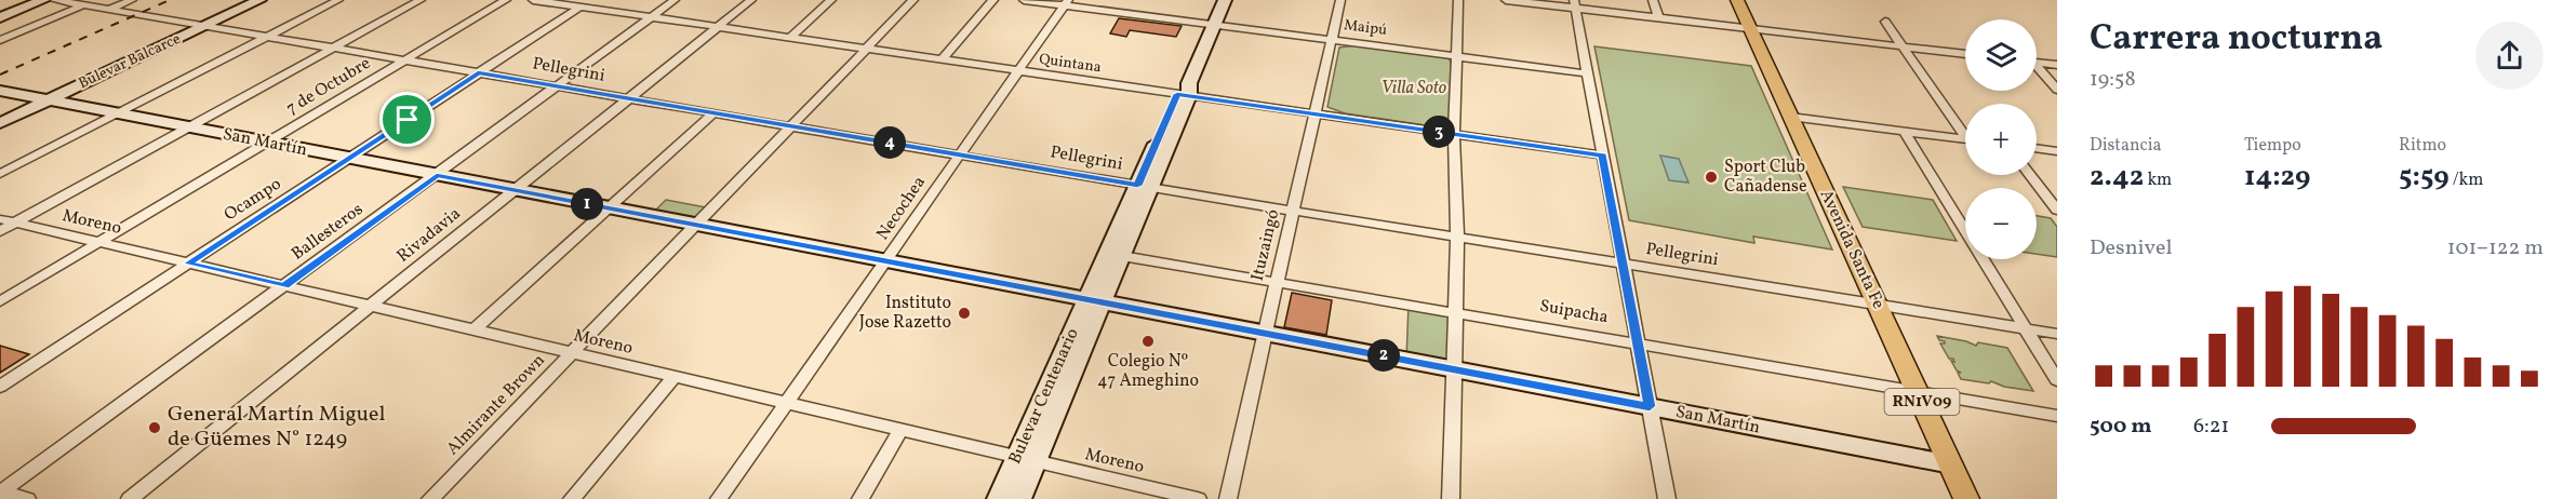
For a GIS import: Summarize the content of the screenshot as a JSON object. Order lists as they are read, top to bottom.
{
  "streets": {
    "main road": [
      "Bulevar Balcarce",
      "San Martín",
      "Avenida Santa Fe",
      "Bulevar Centenario",
      "RN1V09"
    ],
    "street": [
      "Maipú",
      "Quintana",
      "Pellegrini",
      "7 de Octubre",
      "Ocampo",
      "Necochea",
      "Moreno",
      "Ballesteros",
      "Rivadavia",
      "Ituzaingó",
      "Suipacha",
      "Almirante Brown"
    ]
  },
  "crossings": [
    ["Maipú", "Necochea"],
    ["Maipú", "Ituzaingó"],
    ["Maipú", "Bulevar Centenario"],
    ["Bulevar Balcarce", "Pellegrini"],
    ["Bulevar Balcarce", "San Martín"],
    ["Quintana", "Ocampo"],
    ["Quintana", "Necochea"],
    ["Quintana", "Ballesteros"],
    ["Quintana", "Rivadavia"],
    ["Quintana", "Ituzaingó"],
    ["Quintana", "Bulevar Centenario"],
    ["Quintana", "Almirante Brown"],
    ["Pellegrini", "7 de Octubre"],
    ["Pellegrini", "Ocampo"],
    ["Pellegrini", "Necochea"],
    ["Pellegrini", "Ballesteros"],
    ["Pellegrini", "Rivadavia"],
    ["Pellegrini", "Ituzaingó"],
    ["Pellegrini", "Avenida Santa Fe"],
    ["Pellegrini", "Bulevar Centenario"],
    ["Pellegrini", "Almirante Brown"],
    ["7 de Octubre", "San Martín"],
    ["7 de Octubre", "Moreno"],
    ["San Martín", "Ocampo"],
    ["San Martín", "Necochea"],
    ["San Martín", "Ballesteros"],
    ["San Martín", "Rivadavia"],
    ["San Martín", "Ituzaingó"],
    ["San Martín", "Avenida Santa Fe"],
    ["San Martín", "Bulevar Centenario"],
    ["San Martín", "Almirante Brown"],
    ["Ocampo", "Moreno"],
    ["Necochea", "Moreno"],
    ["Moreno", "Ballesteros"],
    ["Moreno", "Rivadavia"],
    ["Moreno", "Bulevar Centenario"],
    ["Moreno", "Almirante Brown"],
    ["Ituzaingó", "Suipacha"],
    ["Avenida Santa Fe", "Suipacha"],
    ["Suipacha", "Bulevar Centenario"]
  ],
  "parks": ["Villa Soto"],
  "places": [
    "Sport Club Cañadense",
    "Instituto Jose Razetto",
    "Colegio Nº 47 Ameghino",
    "General Martín Miguel de Güemes N° 1249"
  ],
  "page": {
    "heading": ["Carrera nocturna", "19:58"],
    "map_buttons": ["+", "−"],
    "stats": [
      ["Distancia", "2.42 km"],
      ["Tiempo", "14:29"],
      ["Ritmo", "5:59 /km"]
    ],
    "pins": [
      "3",
      "4",
      "1",
      "2"
    ],
    "chart": ["Desnivel", "101–122 m"],
    "list": [
      {
        "name": "500 m",
        "note": "6:21"
      }
    ]
  }
}
